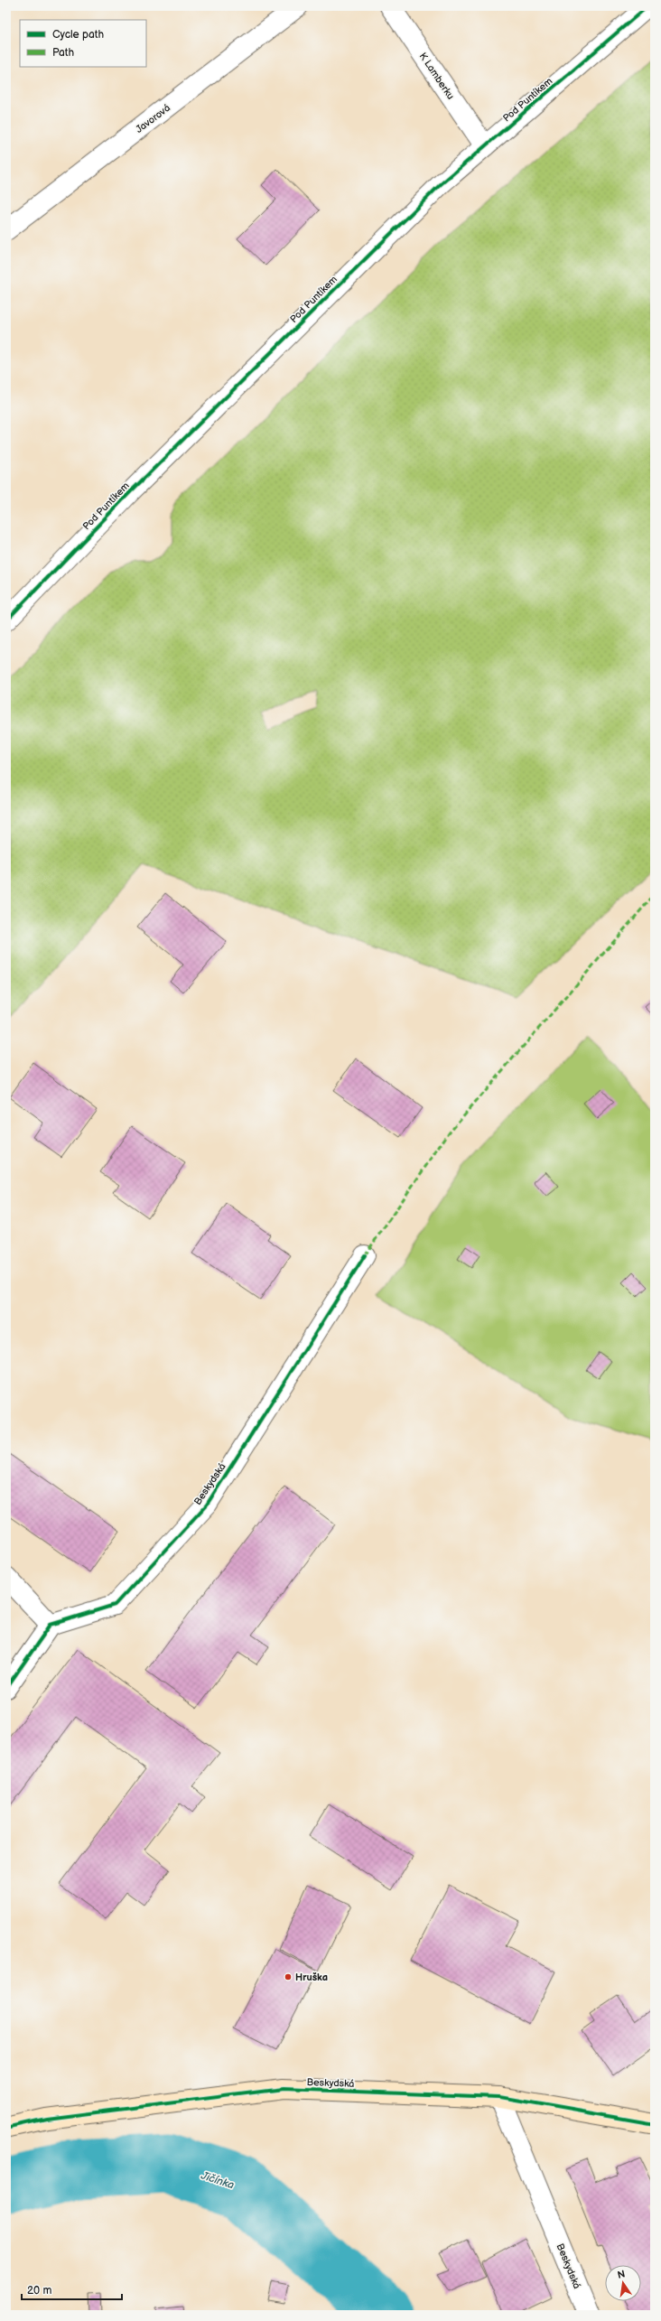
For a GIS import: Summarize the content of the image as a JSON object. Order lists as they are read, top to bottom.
{
  "streets": {
    "street": [
      "K Lamberku",
      "Pod Puntíkem",
      "Javorová",
      "Beskydská"
    ]
  },
  "crossings": [
    ["K Lamberku", "Pod Puntíkem"]
  ],
  "water": ["Jičínka"],
  "places": ["Hruška"],
  "legend": ["Cycle path", "Path"],
  "scale_bar": "20 m",
  "north": "top"
}
